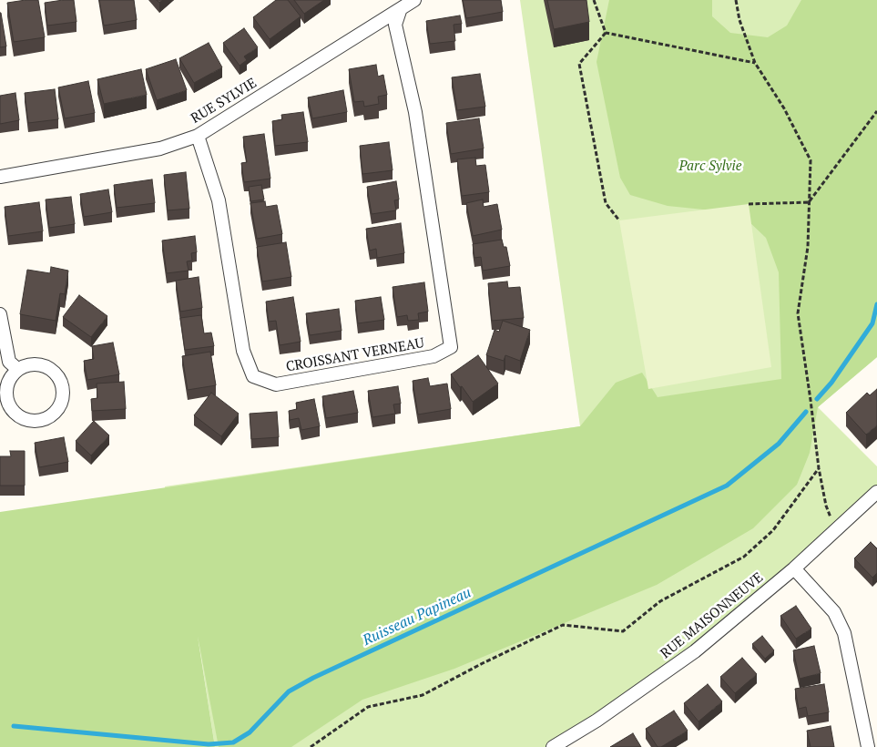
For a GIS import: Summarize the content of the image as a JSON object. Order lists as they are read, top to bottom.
{
  "streets": {
    "street": ["RUE SYLVIE", "CROISSANT VERNEAU", "RUE MAISONNEUVE"]
  },
  "crossings": [
    ["RUE SYLVIE", "CROISSANT VERNEAU"]
  ],
  "water": ["Ruisseau Papineau"],
  "parks": ["Parc Sylvie"]
}
